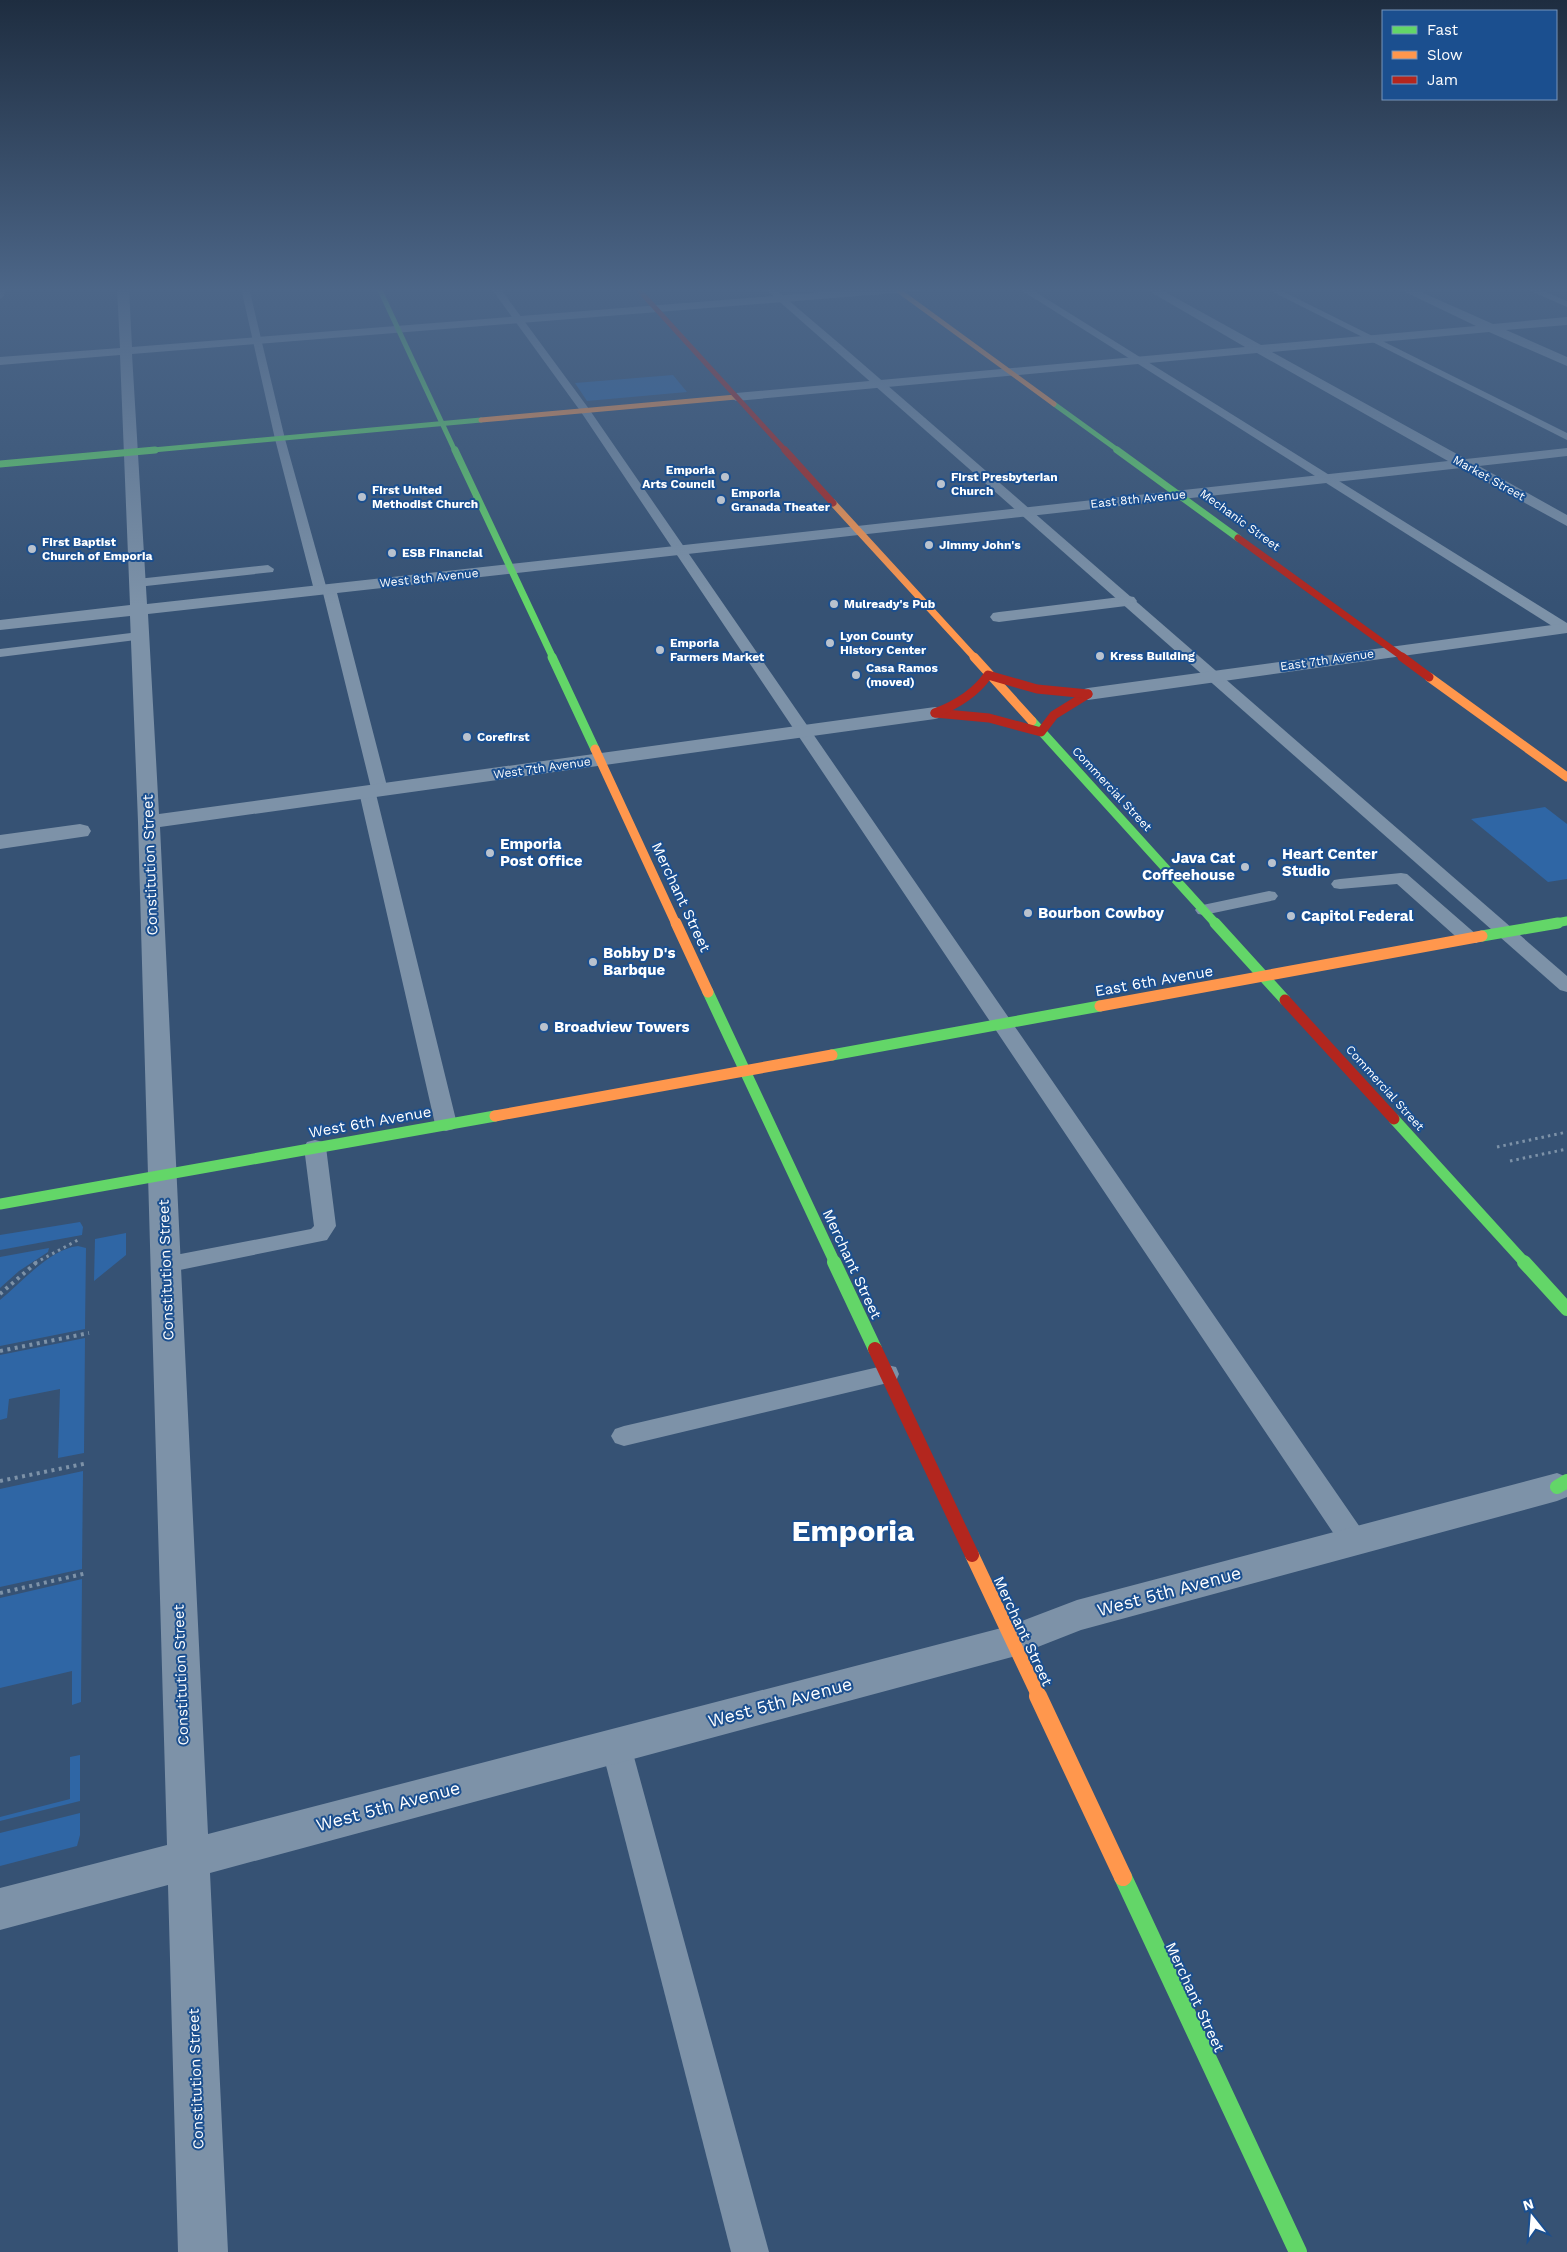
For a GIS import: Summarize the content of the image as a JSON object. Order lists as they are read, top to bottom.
{
  "streets": {
    "street": [
      "Market Street",
      "East 8th Avenue",
      "Mechanic Street",
      "West 8th Avenue",
      "East 7th Avenue",
      "West 7th Avenue",
      "Commercial Street",
      "Constitution Street",
      "Merchant Street",
      "East 6th Avenue",
      "West 6th Avenue",
      "West 5th Avenue"
    ]
  },
  "crossings": [
    ["Market Street", "East 8th Avenue"],
    ["East 8th Avenue", "Mechanic Street"],
    ["East 8th Avenue", "West 8th Avenue"],
    ["East 8th Avenue", "Commercial Street"],
    ["Mechanic Street", "East 7th Avenue"],
    ["West 8th Avenue", "Commercial Street"],
    ["West 8th Avenue", "Constitution Street"],
    ["West 8th Avenue", "Merchant Street"],
    ["West 7th Avenue", "Constitution Street"],
    ["West 7th Avenue", "Merchant Street"],
    ["Commercial Street", "East 6th Avenue"],
    ["Constitution Street", "West 6th Avenue"],
    ["Constitution Street", "West 5th Avenue"],
    ["Merchant Street", "East 6th Avenue"],
    ["Merchant Street", "West 6th Avenue"],
    ["Merchant Street", "West 5th Avenue"],
    ["East 6th Avenue", "West 6th Avenue"]
  ],
  "districts": ["Emporia"],
  "places": [
    "Emporia Arts Council",
    "First Presbyterian Church",
    "First United Methodist Church",
    "Emporia Granada Theater",
    "Jimmy John's",
    "First Baptist Church of Emporia",
    "ESB Financial",
    "Mulready's Pub",
    "Lyon County History Center",
    "Emporia Farmers Market",
    "Kress Building",
    "Casa Ramos (moved)",
    "Corefirst",
    "Emporia Post Office",
    "Heart Center Studio",
    "Java Cat Coffeehouse",
    "Bourbon Cowboy",
    "Capitol Federal",
    "Bobby D's Barbque",
    "Broadview Towers"
  ],
  "legend": ["Fast", "Slow", "Jam"],
  "north": "top"
}
